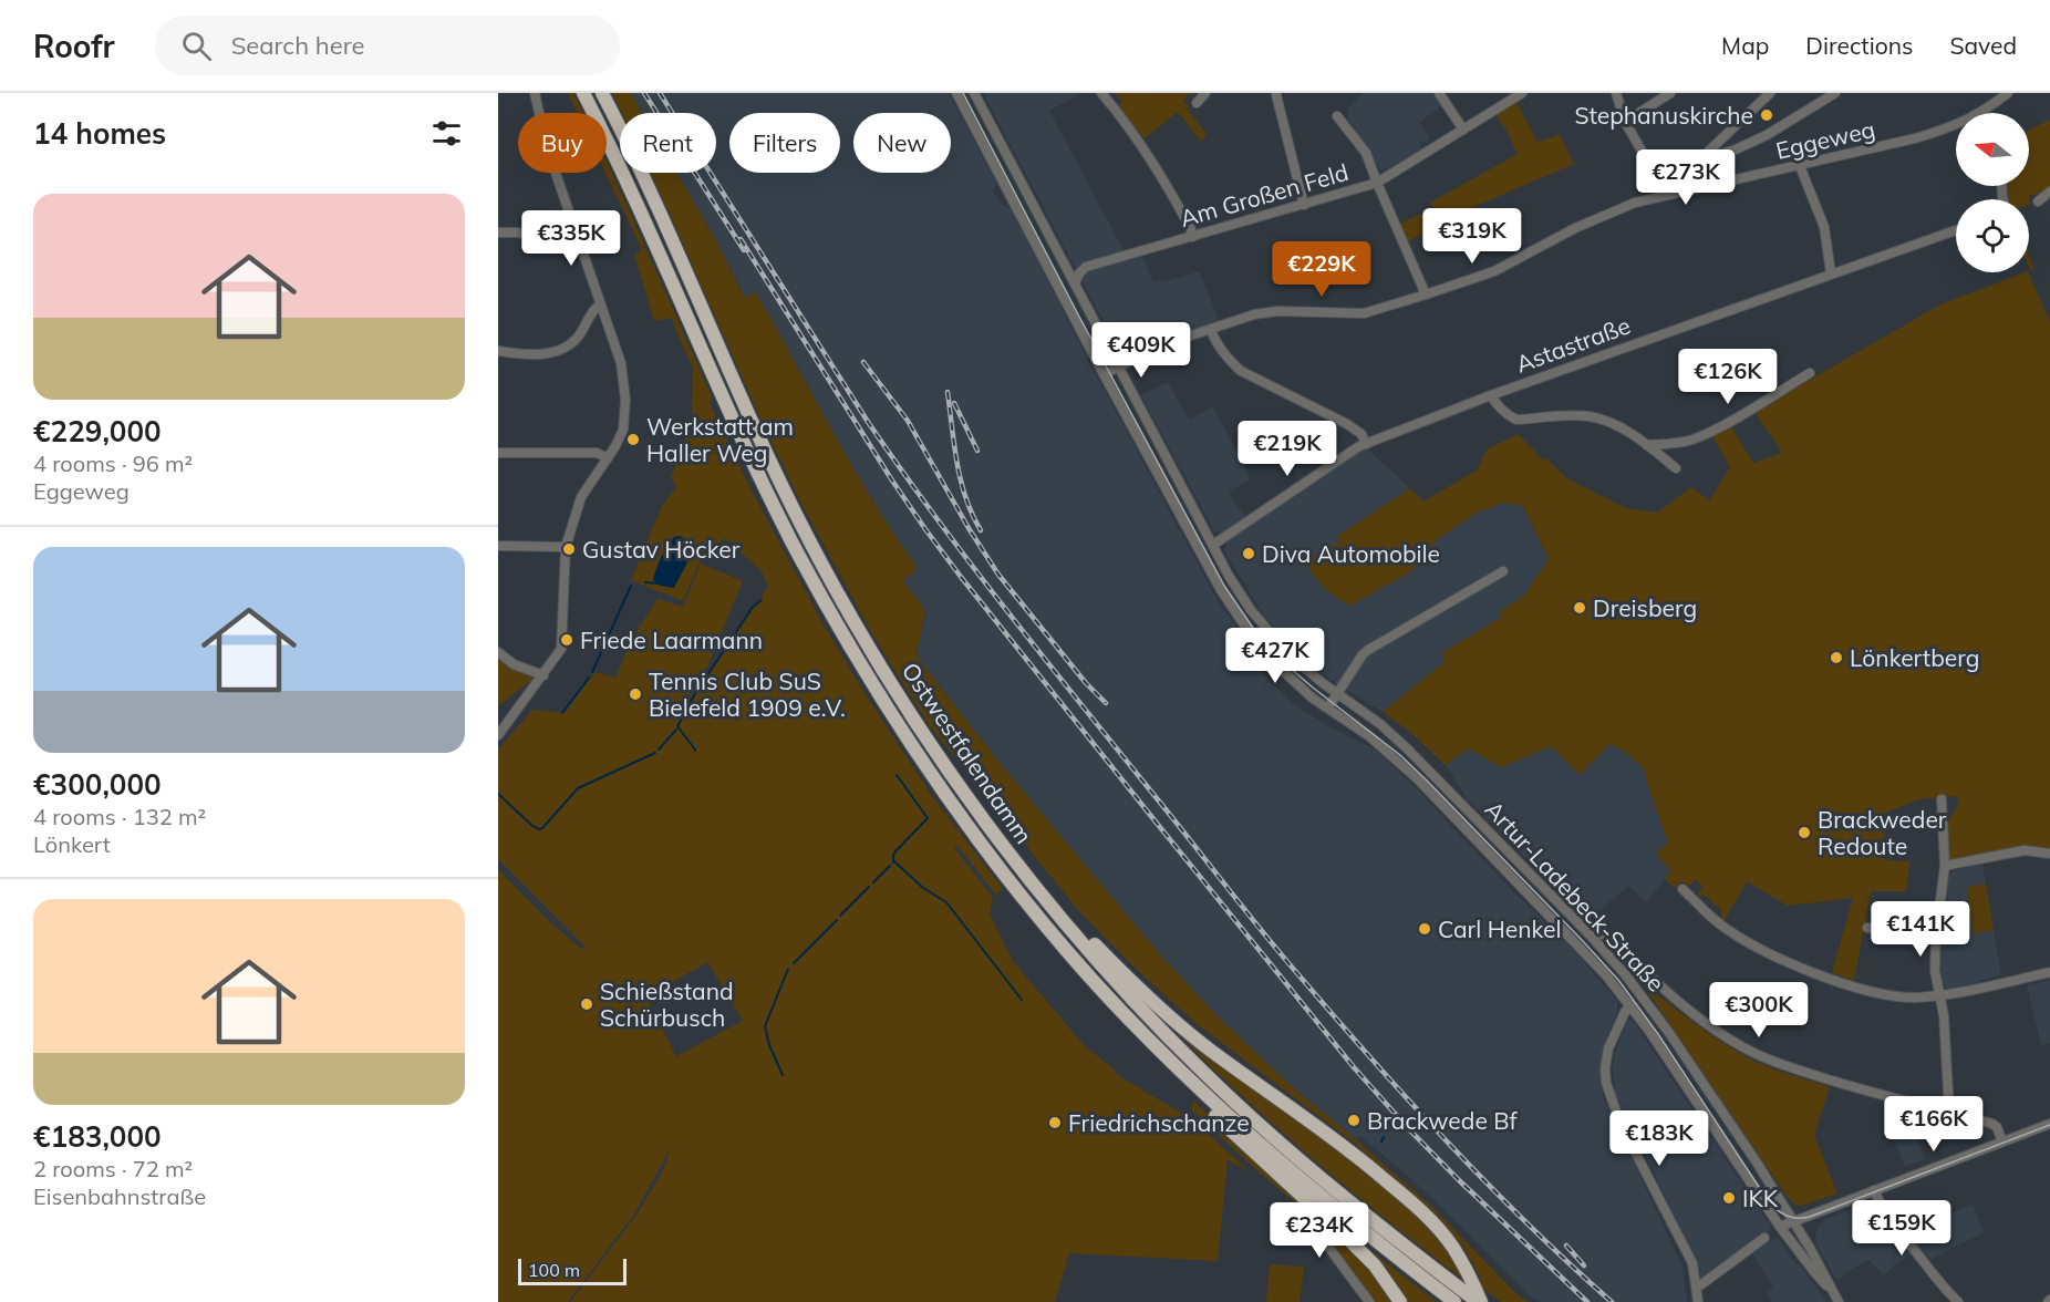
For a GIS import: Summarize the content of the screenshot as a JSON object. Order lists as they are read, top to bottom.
{
  "streets": {
    "highway": ["Ostwestfalendamm"],
    "street": [
      "Eggeweg",
      "Am Großen Feld",
      "Astastraße",
      "Artur-Ladebeck-Straße"
    ]
  },
  "crossings": [
    ["Eggeweg", "Artur-Ladebeck-Straße"],
    ["Am Großen Feld", "Artur-Ladebeck-Straße"],
    ["Astastraße", "Artur-Ladebeck-Straße"]
  ],
  "places": [
    "Stephanuskirche",
    "Werkstatt am Haller Weg",
    "Gustav Höcker",
    "Diva Automobile",
    "Dreisberg",
    "Friede Laarmann",
    "Lönkertberg",
    "Tennis Club SuS Bielefeld 1909 e.V.",
    "Brackweder Redoute",
    "Carl Henkel",
    "Schießstand Schürbusch",
    "Brackwede Bf",
    "Friedrichschanze",
    "IKK"
  ],
  "scale_bar": "100 m",
  "north": "left",
  "page": {
    "header": "Roofr",
    "search": "Search here",
    "nav": ["Map", "Directions", "Saved"],
    "heading": "14 homes",
    "chip": [
      "Buy",
      "Rent",
      "Filters",
      "New"
    ],
    "price": [
      "€273K",
      "€319K",
      "€335K",
      "€229K",
      "€409K",
      "€126K",
      "€219K",
      "€427K",
      "€141K",
      "€300K",
      "€166K",
      "€183K",
      "€159K",
      "€234K"
    ],
    "list": [
      {
        "name": "€229,000",
        "note": "4 rooms · 96 m² · Eggeweg"
      },
      {
        "name": "€300,000",
        "note": "4 rooms · 132 m² · Lönkert"
      },
      {
        "name": "€183,000",
        "note": "2 rooms · 72 m² · Eisenbahnstraße"
      }
    ],
    "scale": "100 m"
  }
}
